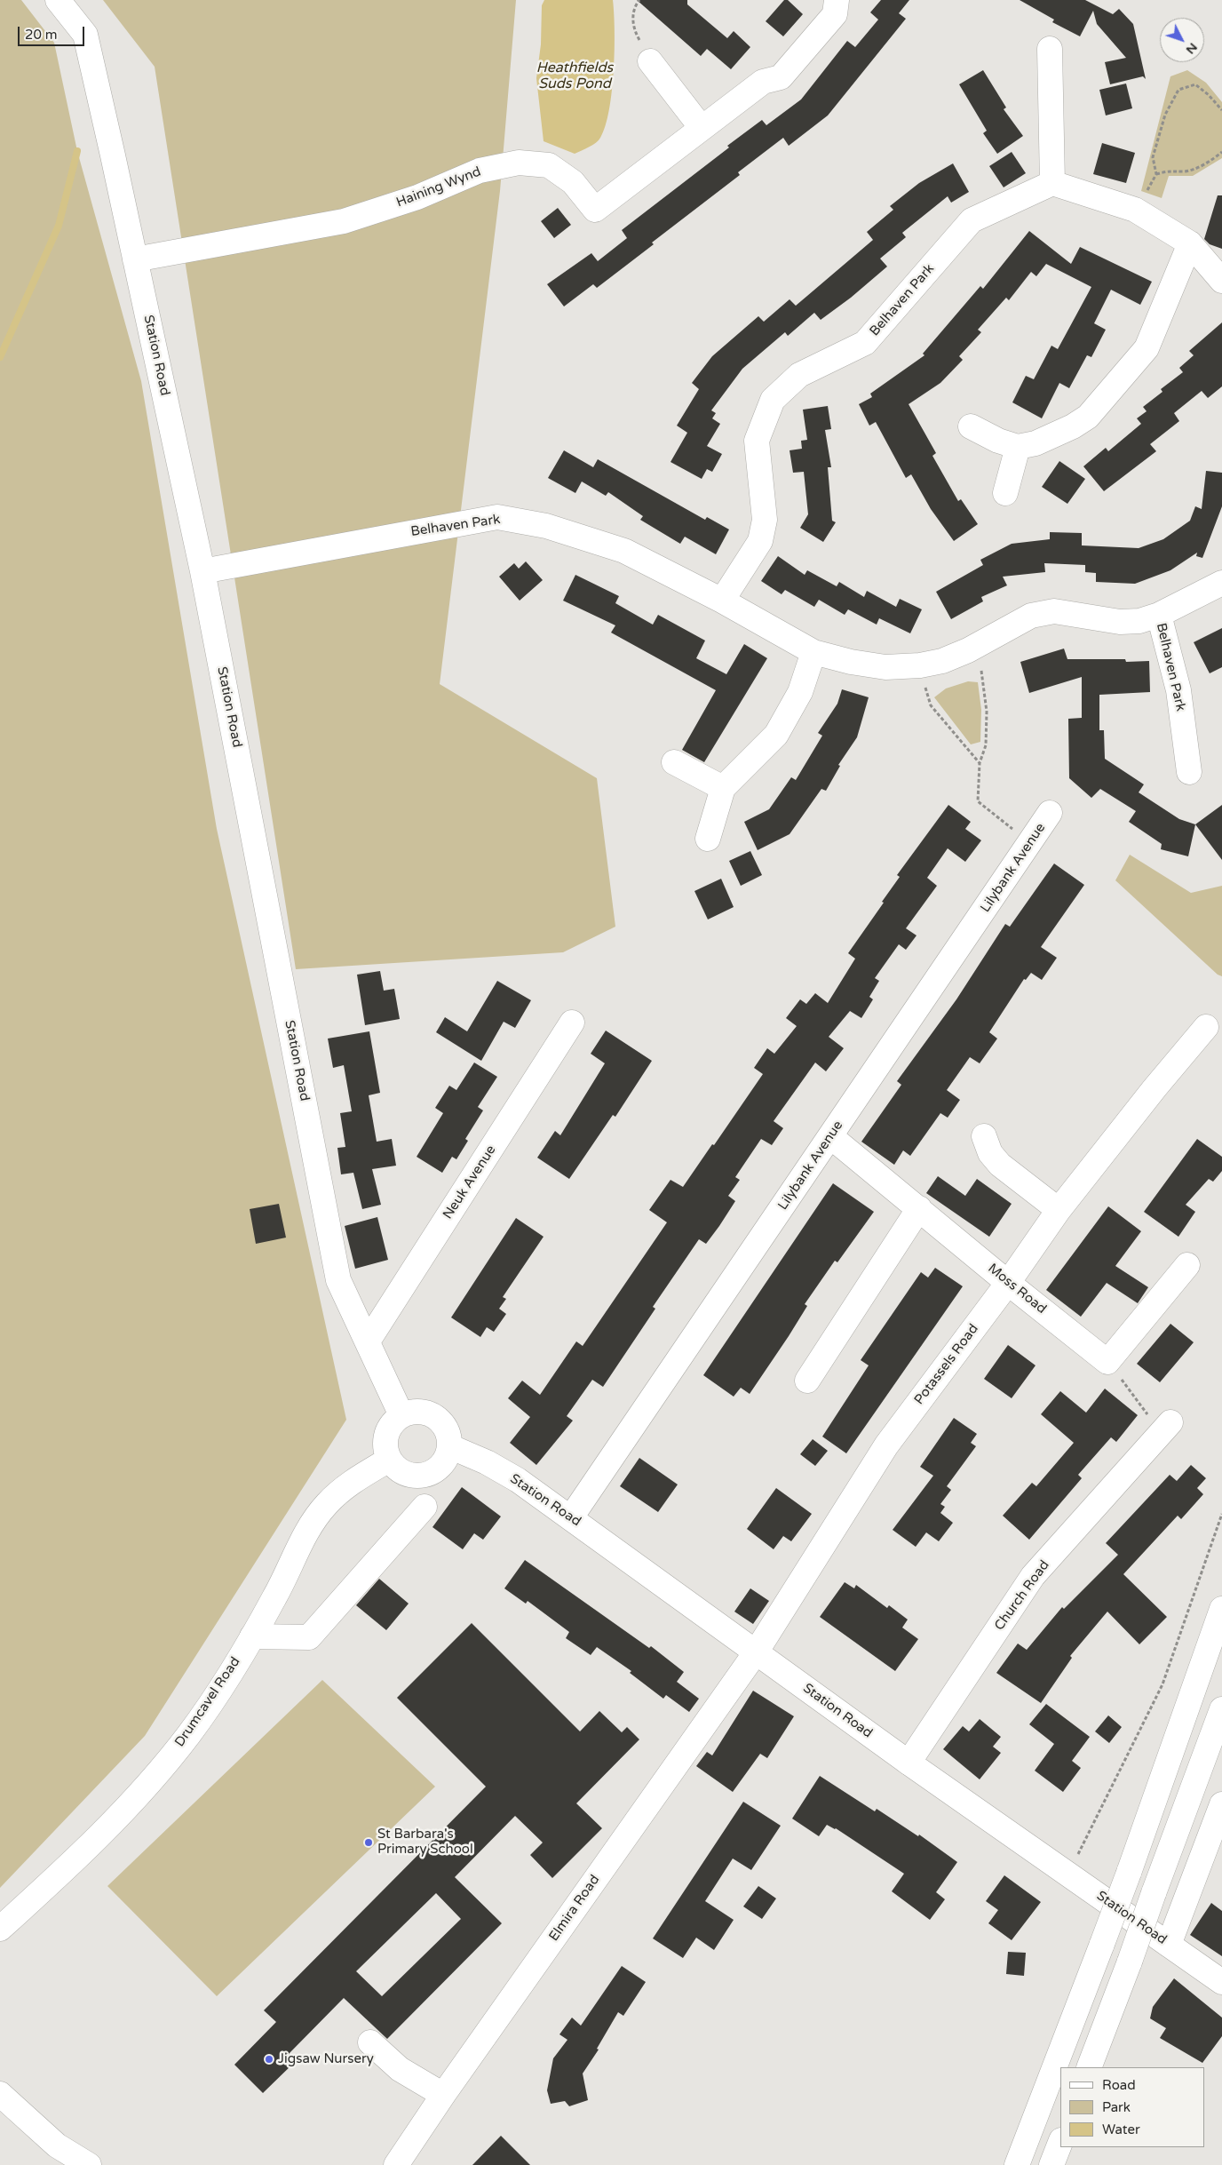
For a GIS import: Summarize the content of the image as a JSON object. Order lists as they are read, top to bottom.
{
  "streets": {
    "street": [
      "Haining Wynd",
      "Belhaven Park",
      "Station Road",
      "Lilybank Avenue",
      "Neuk Avenue",
      "Moss Road",
      "Potassels Road",
      "Church Road",
      "Drumcavel Road",
      "Elmira Road"
    ]
  },
  "crossings": [
    ["Haining Wynd", "Station Road"],
    ["Belhaven Park", "Station Road"],
    ["Station Road", "Lilybank Avenue"],
    ["Station Road", "Neuk Avenue"],
    ["Station Road", "Potassels Road"],
    ["Station Road", "Church Road"],
    ["Station Road", "Drumcavel Road"],
    ["Station Road", "Elmira Road"],
    ["Lilybank Avenue", "Moss Road"],
    ["Moss Road", "Potassels Road"],
    ["Potassels Road", "Elmira Road"]
  ],
  "water": ["Heathfields Suds Pond"],
  "places": ["St Barbara's Primary School", "Jigsaw Nursery"],
  "legend": ["Road", "Park", "Water"],
  "scale_bar": "20 m",
  "north": "bottom right"
}
